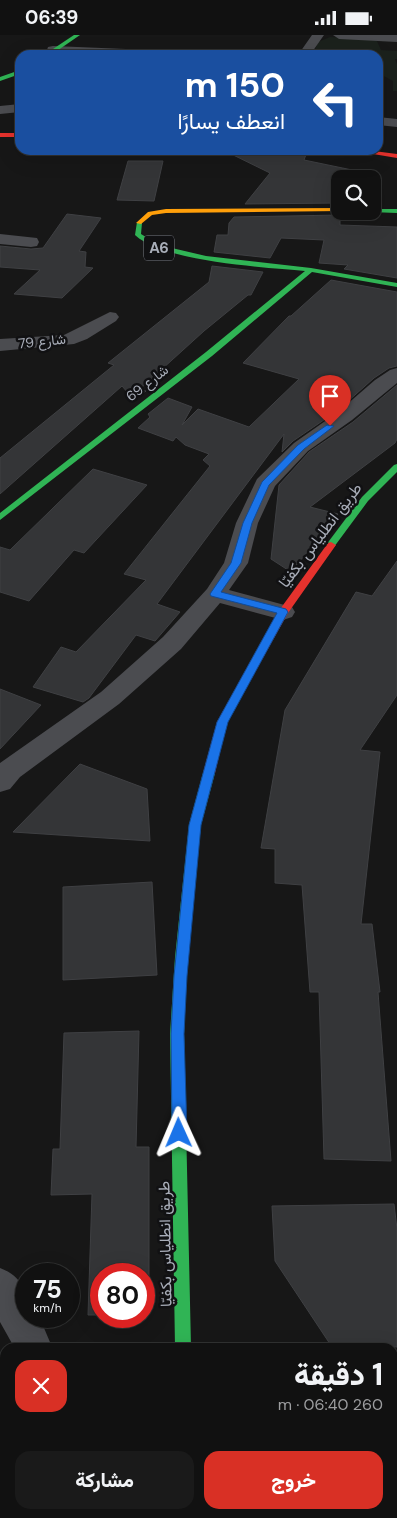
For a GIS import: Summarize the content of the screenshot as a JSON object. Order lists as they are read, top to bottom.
{
  "streets": {
    "main road": ["A6", "شارع 69", "طريق انطلياس بكفيّا"],
    "street": ["شارع 79"]
  },
  "crossings": [
    ["A6", "شارع 69"]
  ],
  "page": {
    "status": "06:39",
    "turn": ["150 m", "انعطف يسارًا"],
    "speed": "75 km/h",
    "limit": "80",
    "heading": ["1 دقيقة", "260 m · 06:40"],
    "buttons": ["خروج", "مشاركة"]
  }
}
